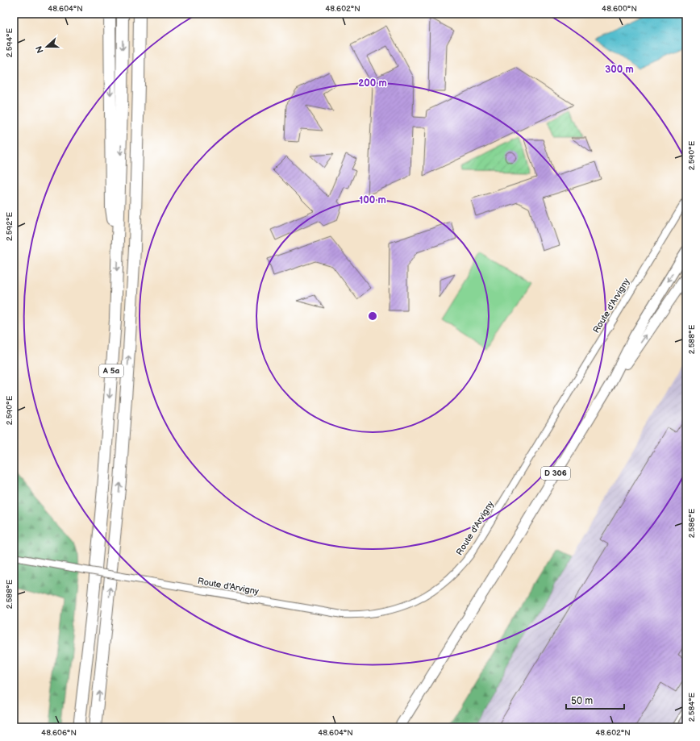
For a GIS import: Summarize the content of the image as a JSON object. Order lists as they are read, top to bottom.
{
  "streets": {
    "highway": ["A 5a"],
    "main road": ["D 306"],
    "street": ["Route d'Arvigny"]
  },
  "scale_bar": "50 m",
  "north": "left",
  "coordinates": [
    "48.604°N",
    "48.602°N",
    "48.600°N",
    "2.594°E",
    "2.590°E",
    "2.592°E",
    "2.588°E",
    "2.586°E",
    "2.584°E",
    "48.606°N"
  ],
  "rings": ["300 m", "200 m", "100 m"]
}
